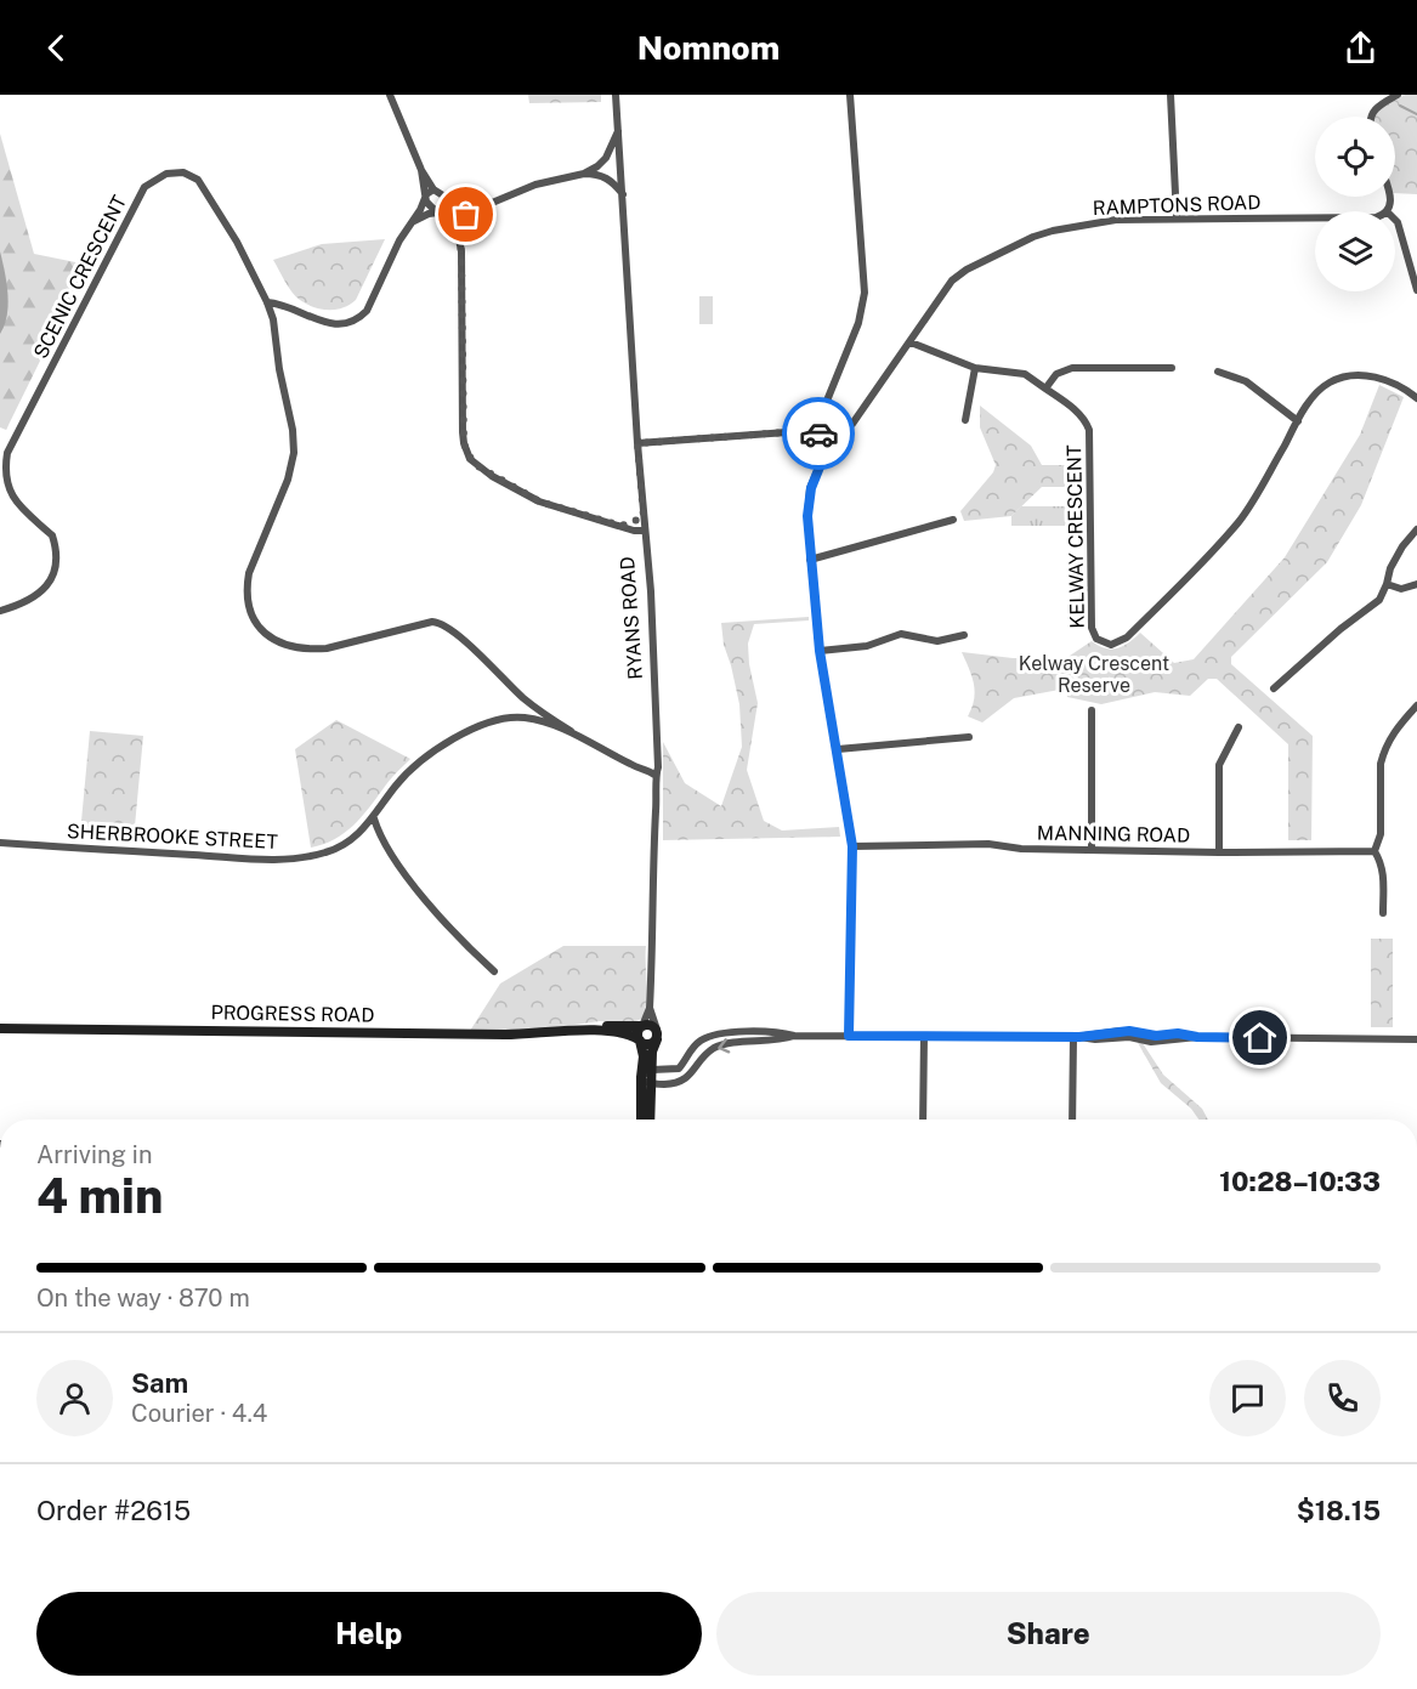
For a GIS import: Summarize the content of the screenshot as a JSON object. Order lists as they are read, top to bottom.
{
  "streets": {
    "street": [
      "RAMPTONS ROAD",
      "SCENIC CRESCENT",
      "KELWAY CRESCENT",
      "RYANS ROAD",
      "MANNING ROAD",
      "SHERBROOKE STREET",
      "PROGRESS ROAD"
    ]
  },
  "crossings": [
    ["SCENIC CRESCENT", "SHERBROOKE STREET"],
    ["RYANS ROAD", "PROGRESS ROAD"]
  ],
  "parks": ["Kelway Crescent Reserve"],
  "page": {
    "header": "Nomnom",
    "heading": ["4 min", "Arriving in", "10:28–10:33"],
    "panel": [
      "Sam",
      "Courier · 4.4",
      "Order #2615",
      "$18.15"
    ],
    "bar": "On the way · 870 m",
    "buttons": ["Help", "Share"]
  }
}
